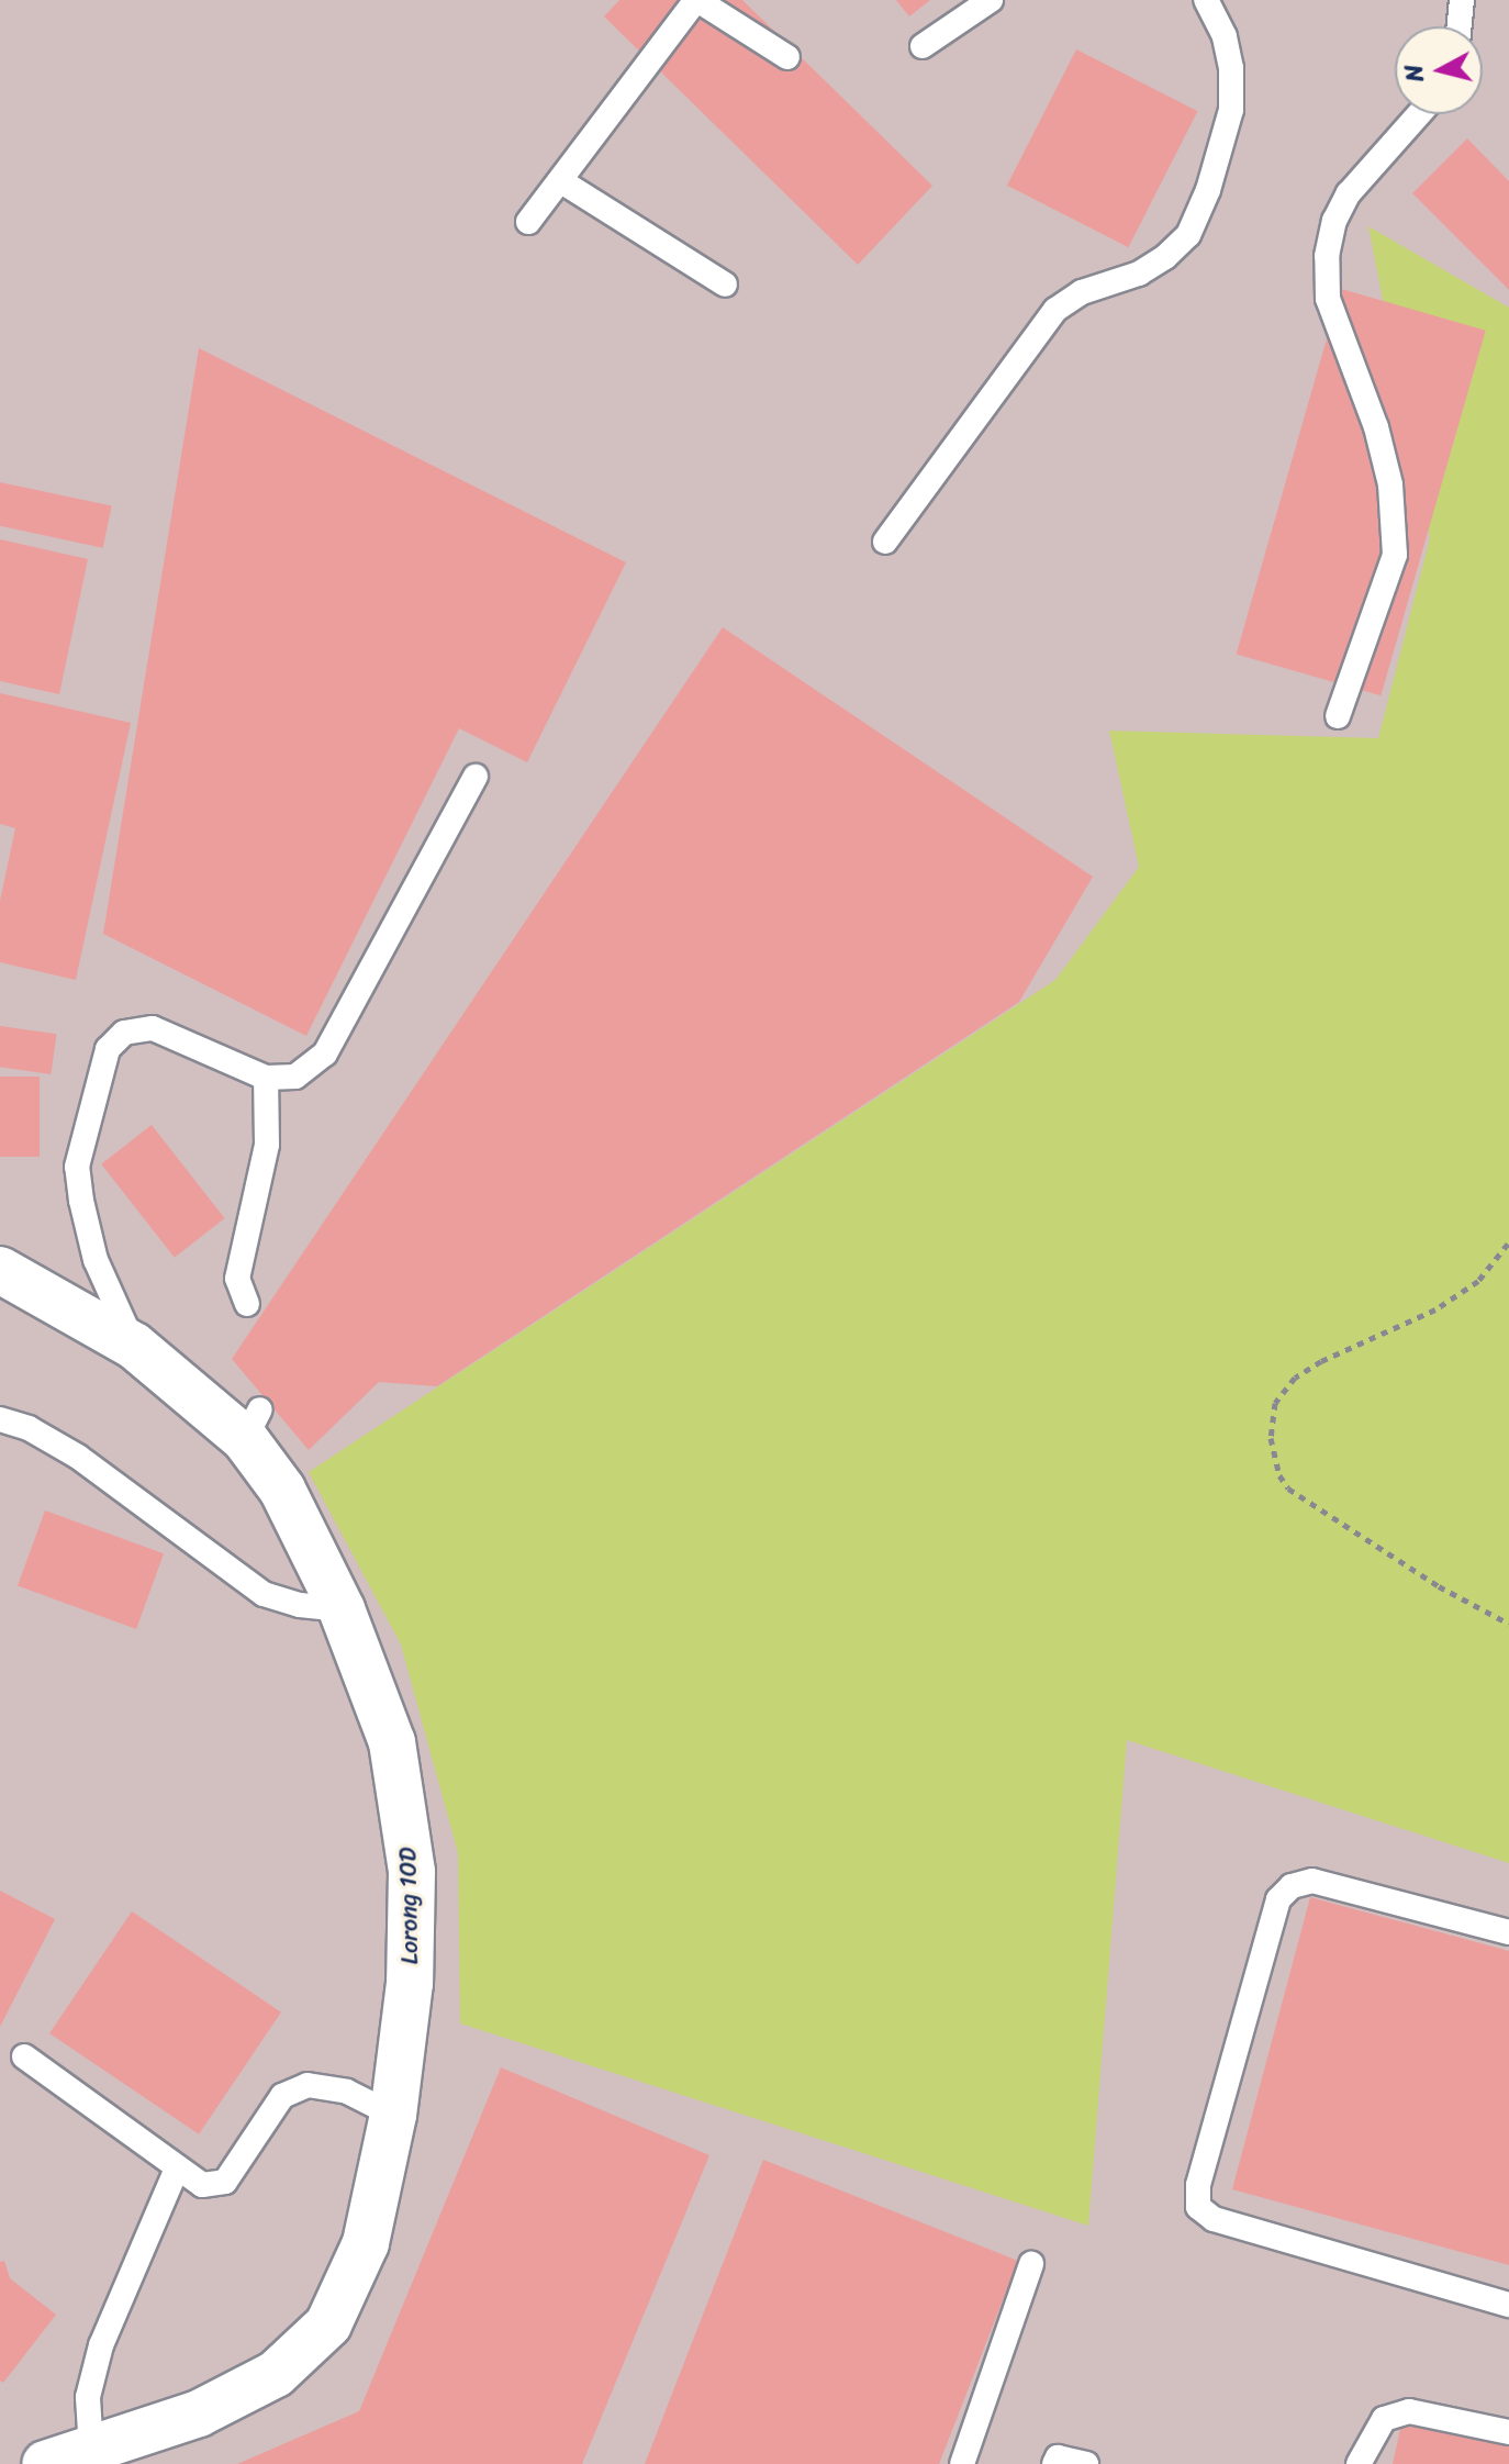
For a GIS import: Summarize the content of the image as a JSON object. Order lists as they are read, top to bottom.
{
  "streets": {
    "street": ["Lorong 10D"]
  },
  "north": "left"
}
